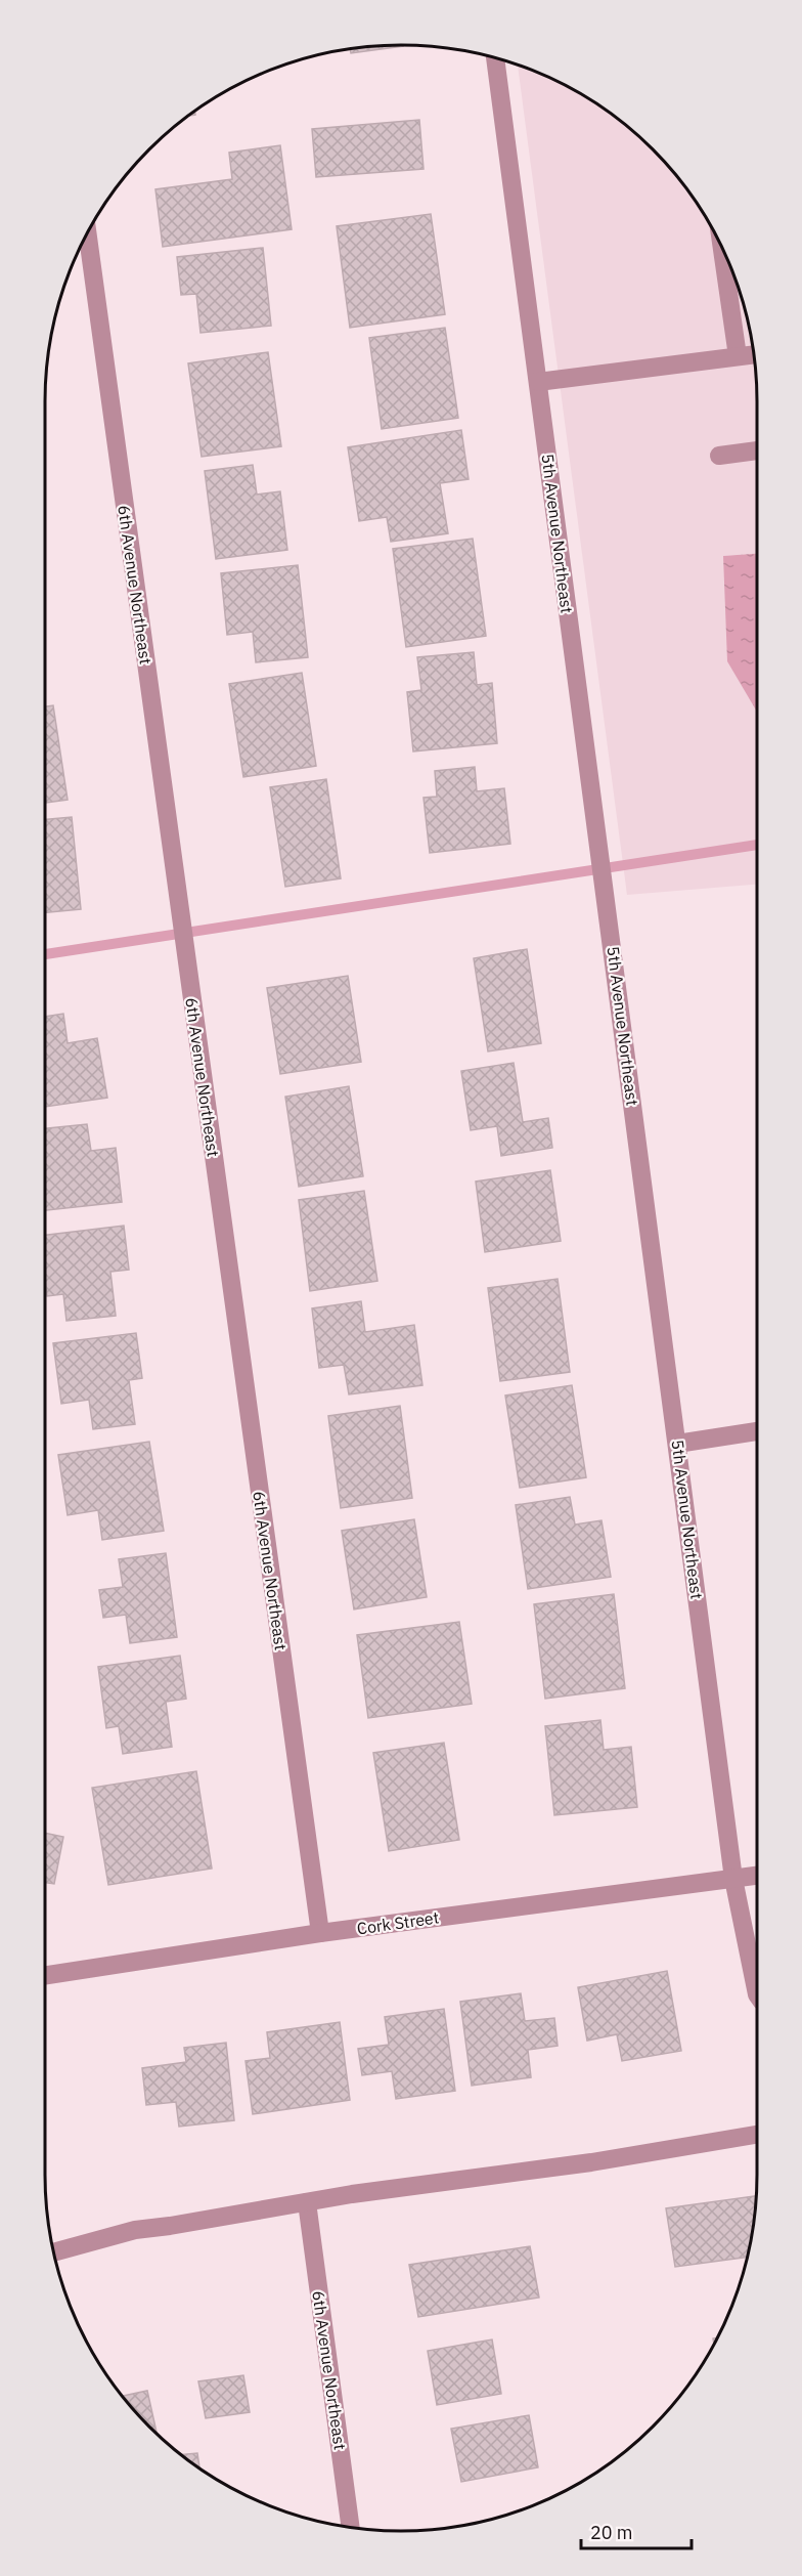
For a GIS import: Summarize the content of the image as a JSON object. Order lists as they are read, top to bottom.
{
  "streets": {
    "street": ["5th Avenue Northeast", "6th Avenue Northeast", "Cork Street"]
  },
  "crossings": [
    ["5th Avenue Northeast", "Cork Street"],
    ["6th Avenue Northeast", "Cork Street"]
  ],
  "scale_bar": "20 m"
}
